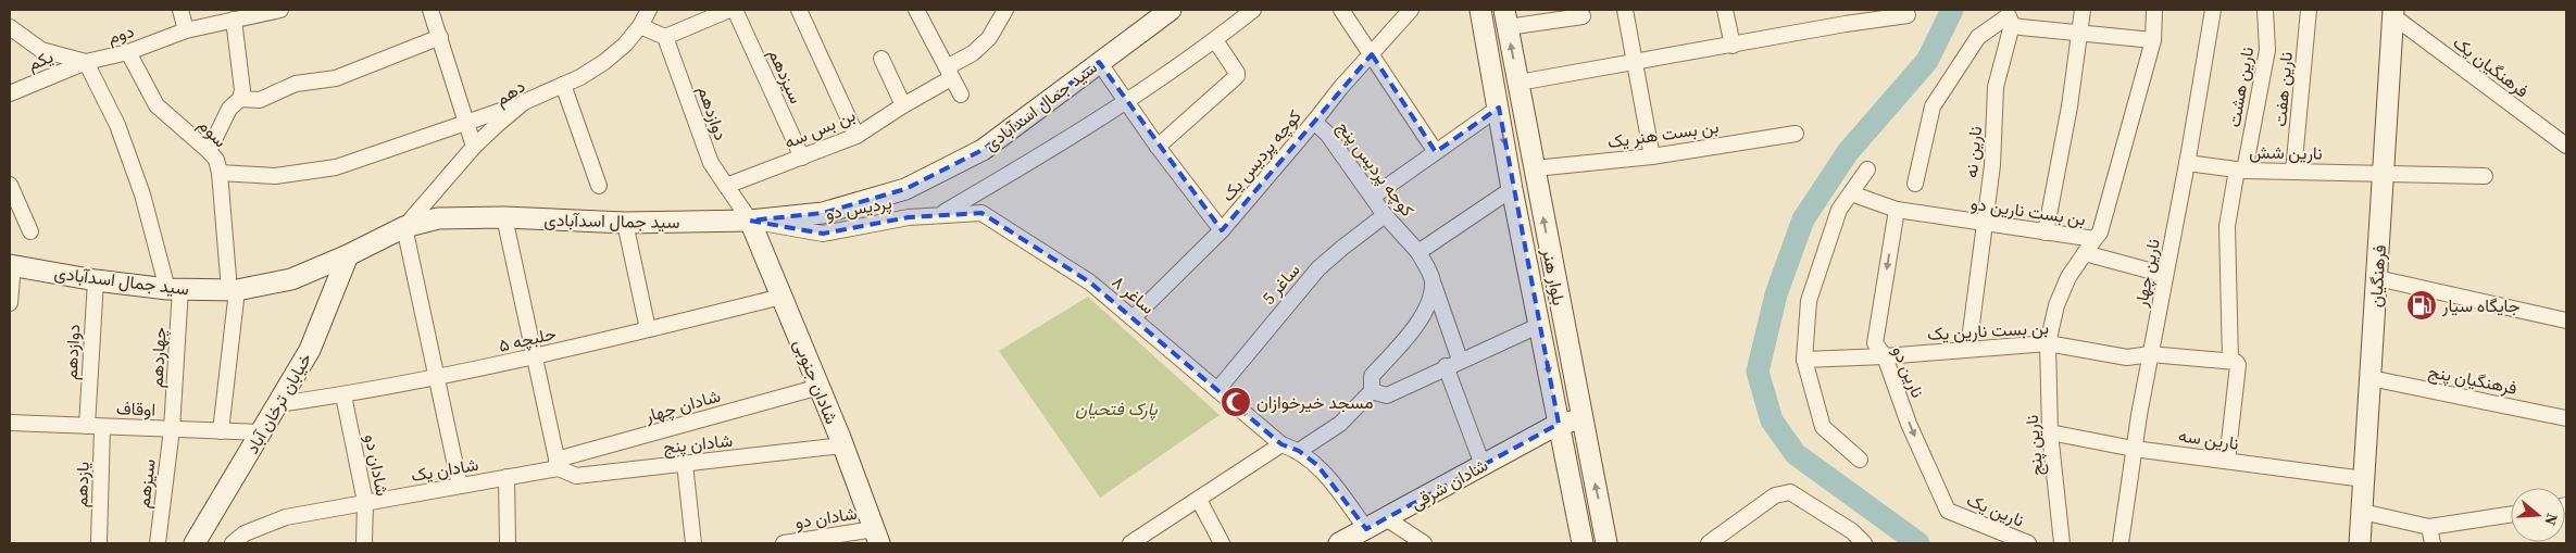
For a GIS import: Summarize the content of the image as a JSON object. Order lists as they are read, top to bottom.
{
  "streets": {
    "main road": [
      "سید جمال اسدآبادی",
      "فرهنگیان",
      "بلوار هنر",
      "شادان جنوبی",
      "خیابان ترخان آباد",
      "شادان شرقی"
    ],
    "street": [
      "دوم",
      "یکم",
      "فرهنگیان یک",
      "سیزدهم",
      "نارین هشت",
      "نارین هفت",
      "دهم",
      "دوازدهم",
      "بن بس سه",
      "سوم",
      "بن بست هنر یک",
      "نارین نه",
      "نارین شش",
      "کوچه پردیس یک",
      "کوچه پردیس پنج",
      "پردیس دو",
      "بن بست نارین دو",
      "نارین چهار",
      "ساغر 5",
      "ساغر ٨",
      "بن بست نارین یک",
      "حلبچه ۵",
      "چهاردهم",
      "نارین دو",
      "فرهنگیان پنج",
      "شادان چهار",
      "اوقاف",
      "نارین سه",
      "شادان پنج",
      "نارین پنج",
      "شادان دو",
      "شادان یک",
      "سیزهم",
      "یازدهم",
      "نارین یک"
    ]
  },
  "crossings": [
    ["دوم", "یکم"],
    ["دوم", "سوم"],
    ["دوم", "چهاردهم"],
    ["یکم", "چهاردهم"],
    ["فرهنگیان یک", "فرهنگیان"],
    ["سیزدهم", "بن بس سه"],
    ["نارین هشت", "نارین شش"],
    ["نارین هشت", "بن بست نارین یک"],
    ["نارین هشت", "نارین سه"],
    ["نارین هفت", "نارین شش"],
    ["دهم", "سید جمال اسدآبادی"],
    ["سید جمال اسدآبادی", "دوازدهم"],
    ["سید جمال اسدآبادی", "سوم"],
    ["سید جمال اسدآبادی", "پردیس دو"],
    ["سید جمال اسدآبادی", "چهاردهم"],
    ["سید جمال اسدآبادی", "شادان جنوبی"],
    ["سید جمال اسدآبادی", "خیابان ترخان آباد"],
    ["دوازدهم", "بن بس سه"],
    ["دوازدهم", "پردیس دو"],
    ["دوازدهم", "شادان جنوبی"],
    ["دوازدهم", "اوقاف"],
    ["سوم", "اوقاف"],
    ["بن بست هنر یک", "بلوار هنر"],
    ["نارین نه", "بن بست نارین دو"],
    ["نارین نه", "بن بست نارین یک"],
    ["نارین شش", "نارین چهار"],
    ["نارین شش", "فرهنگیان"],
    ["کوچه پردیس یک", "کوچه پردیس پنج"],
    ["کوچه پردیس یک", "ساغر ٨"],
    ["کوچه پردیس پنج", "ساغر 5"],
    ["کوچه پردیس پنج", "شادان شرقی"],
    ["پردیس دو", "ساغر ٨"],
    ["پردیس دو", "شادان جنوبی"],
    ["بن بست نارین دو", "نارین دو"],
    ["بن بست نارین دو", "نارین پنج"],
    ["نارین چهار", "بن بست نارین یک"],
    ["نارین چهار", "نارین سه"],
    ["فرهنگیان", "فرهنگیان پنج"],
    ["فرهنگیان", "نارین سه"],
    ["بلوار هنر", "شادان شرقی"],
    ["ساغر 5", "ساغر ٨"],
    ["ساغر ٨", "شادان شرقی"],
    ["بن بست نارین یک", "نارین دو"],
    ["بن بست نارین یک", "نارین پنج"],
    ["حلبچه ۵", "شادان جنوبی"],
    ["حلبچه ۵", "خیابان ترخان آباد"],
    ["حلبچه ۵", "شادان دو"],
    ["چهاردهم", "اوقاف"],
    ["چهاردهم", "سیزهم"],
    ["نارین دو", "نارین یک"],
    ["شادان جنوبی", "شادان چهار"],
    ["شادان جنوبی", "شادان پنج"],
    ["شادان جنوبی", "شادان دو"],
    ["خیابان ترخان آباد", "اوقاف"],
    ["شادان چهار", "شادان پنج"],
    ["شادان چهار", "شادان یک"],
    ["اوقاف", "سیزهم"],
    ["اوقاف", "یازدهم"],
    ["نارین سه", "نارین پنج"],
    ["شادان پنج", "شادان یک"],
    ["شادان دو", "شادان یک"]
  ],
  "parks": ["پارک فتحیان"],
  "places": {
    "fuel station": ["جایگاه سیار"],
    "mosque": ["مسجد خیرخوازان"]
  },
  "north": "right"
}
